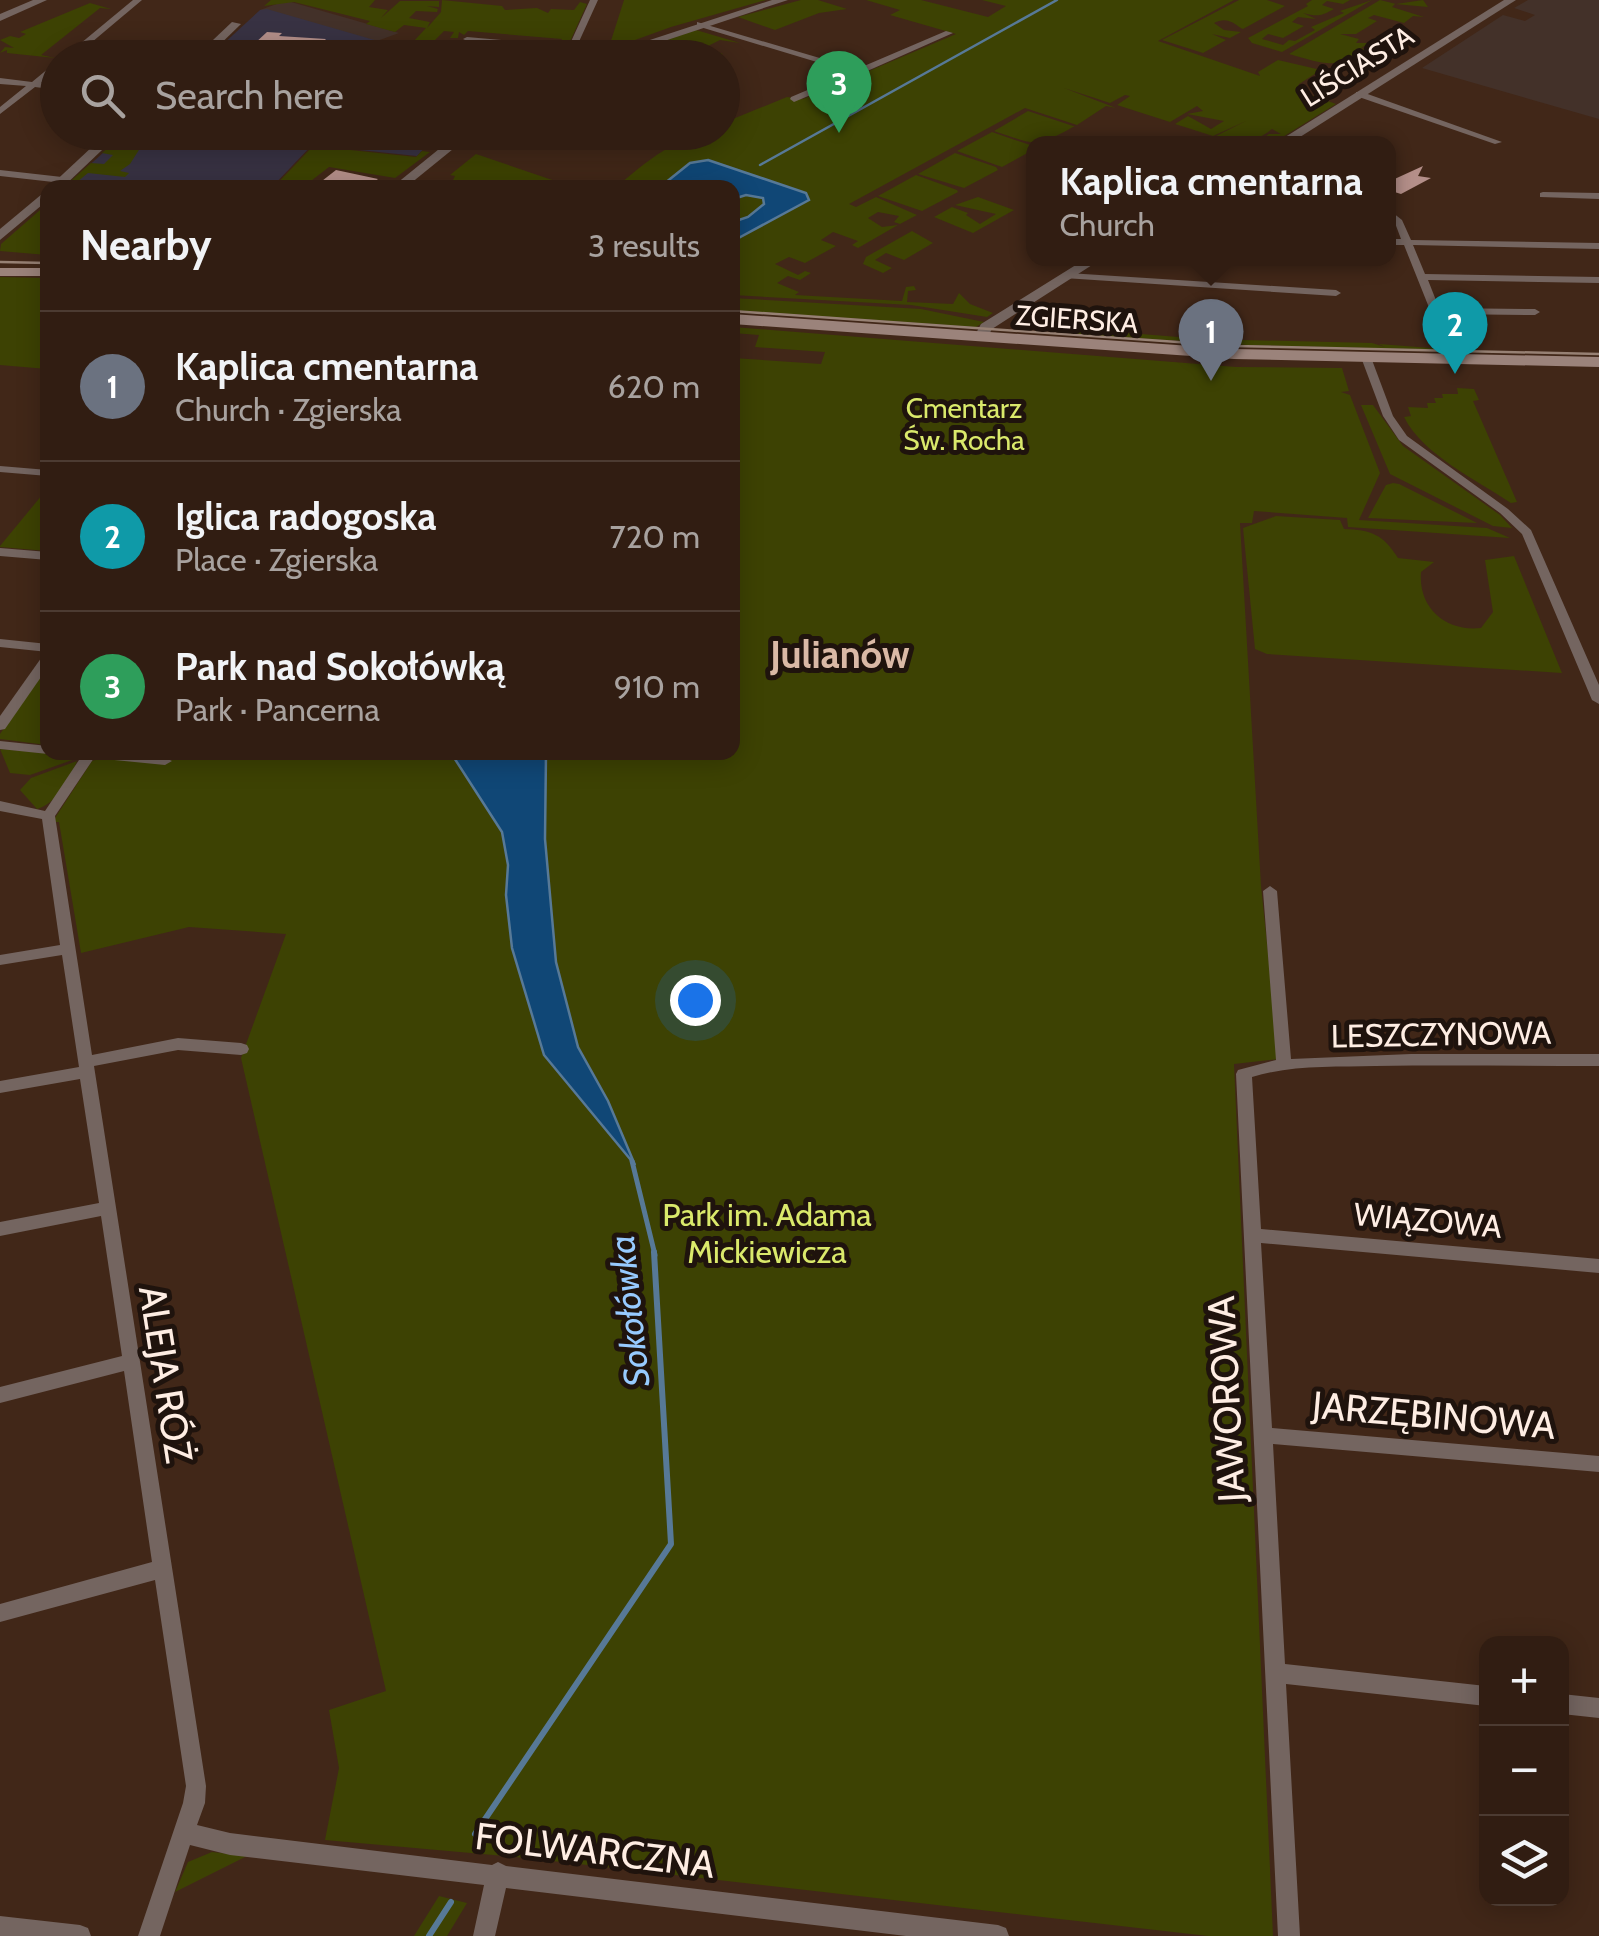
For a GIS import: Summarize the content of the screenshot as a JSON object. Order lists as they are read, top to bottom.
{
  "streets": {
    "main road": ["ZGIERSKA"],
    "street": [
      "LIŚCIASTA",
      "LESZCZYNOWA",
      "WIĄZOWA",
      "ALEJA RÓŻ",
      "JAWOROWA",
      "JARZĘBINOWA",
      "FOLWARCZNA"
    ]
  },
  "crossings": [
    ["LESZCZYNOWA", "JAWOROWA"],
    ["WIĄZOWA", "JAWOROWA"],
    ["ALEJA RÓŻ", "FOLWARCZNA"],
    ["JAWOROWA", "JARZĘBINOWA"]
  ],
  "districts": ["Julianów"],
  "water": ["Sokołówka"],
  "parks": ["Cmentarz Św. Rocha", "Park im. Adama Mickiewicza"],
  "page": {
    "search": "Search here",
    "pins": ["3", "2", "1"],
    "popup": ["Kaplica cmentarna", "Church"],
    "heading": ["Nearby", "3 results"],
    "list": [
      {
        "mark": "1",
        "name": "Kaplica cmentarna",
        "note": "Church · Zgierska",
        "value": "620 m"
      },
      {
        "mark": "2",
        "name": "Iglica radogoska",
        "note": "Place · Zgierska",
        "value": "720 m"
      },
      {
        "mark": "3",
        "name": "Park nad Sokołówką",
        "note": "Park · Pancerna",
        "value": "910 m"
      }
    ],
    "map_buttons": ["+", "−"]
  }
}
